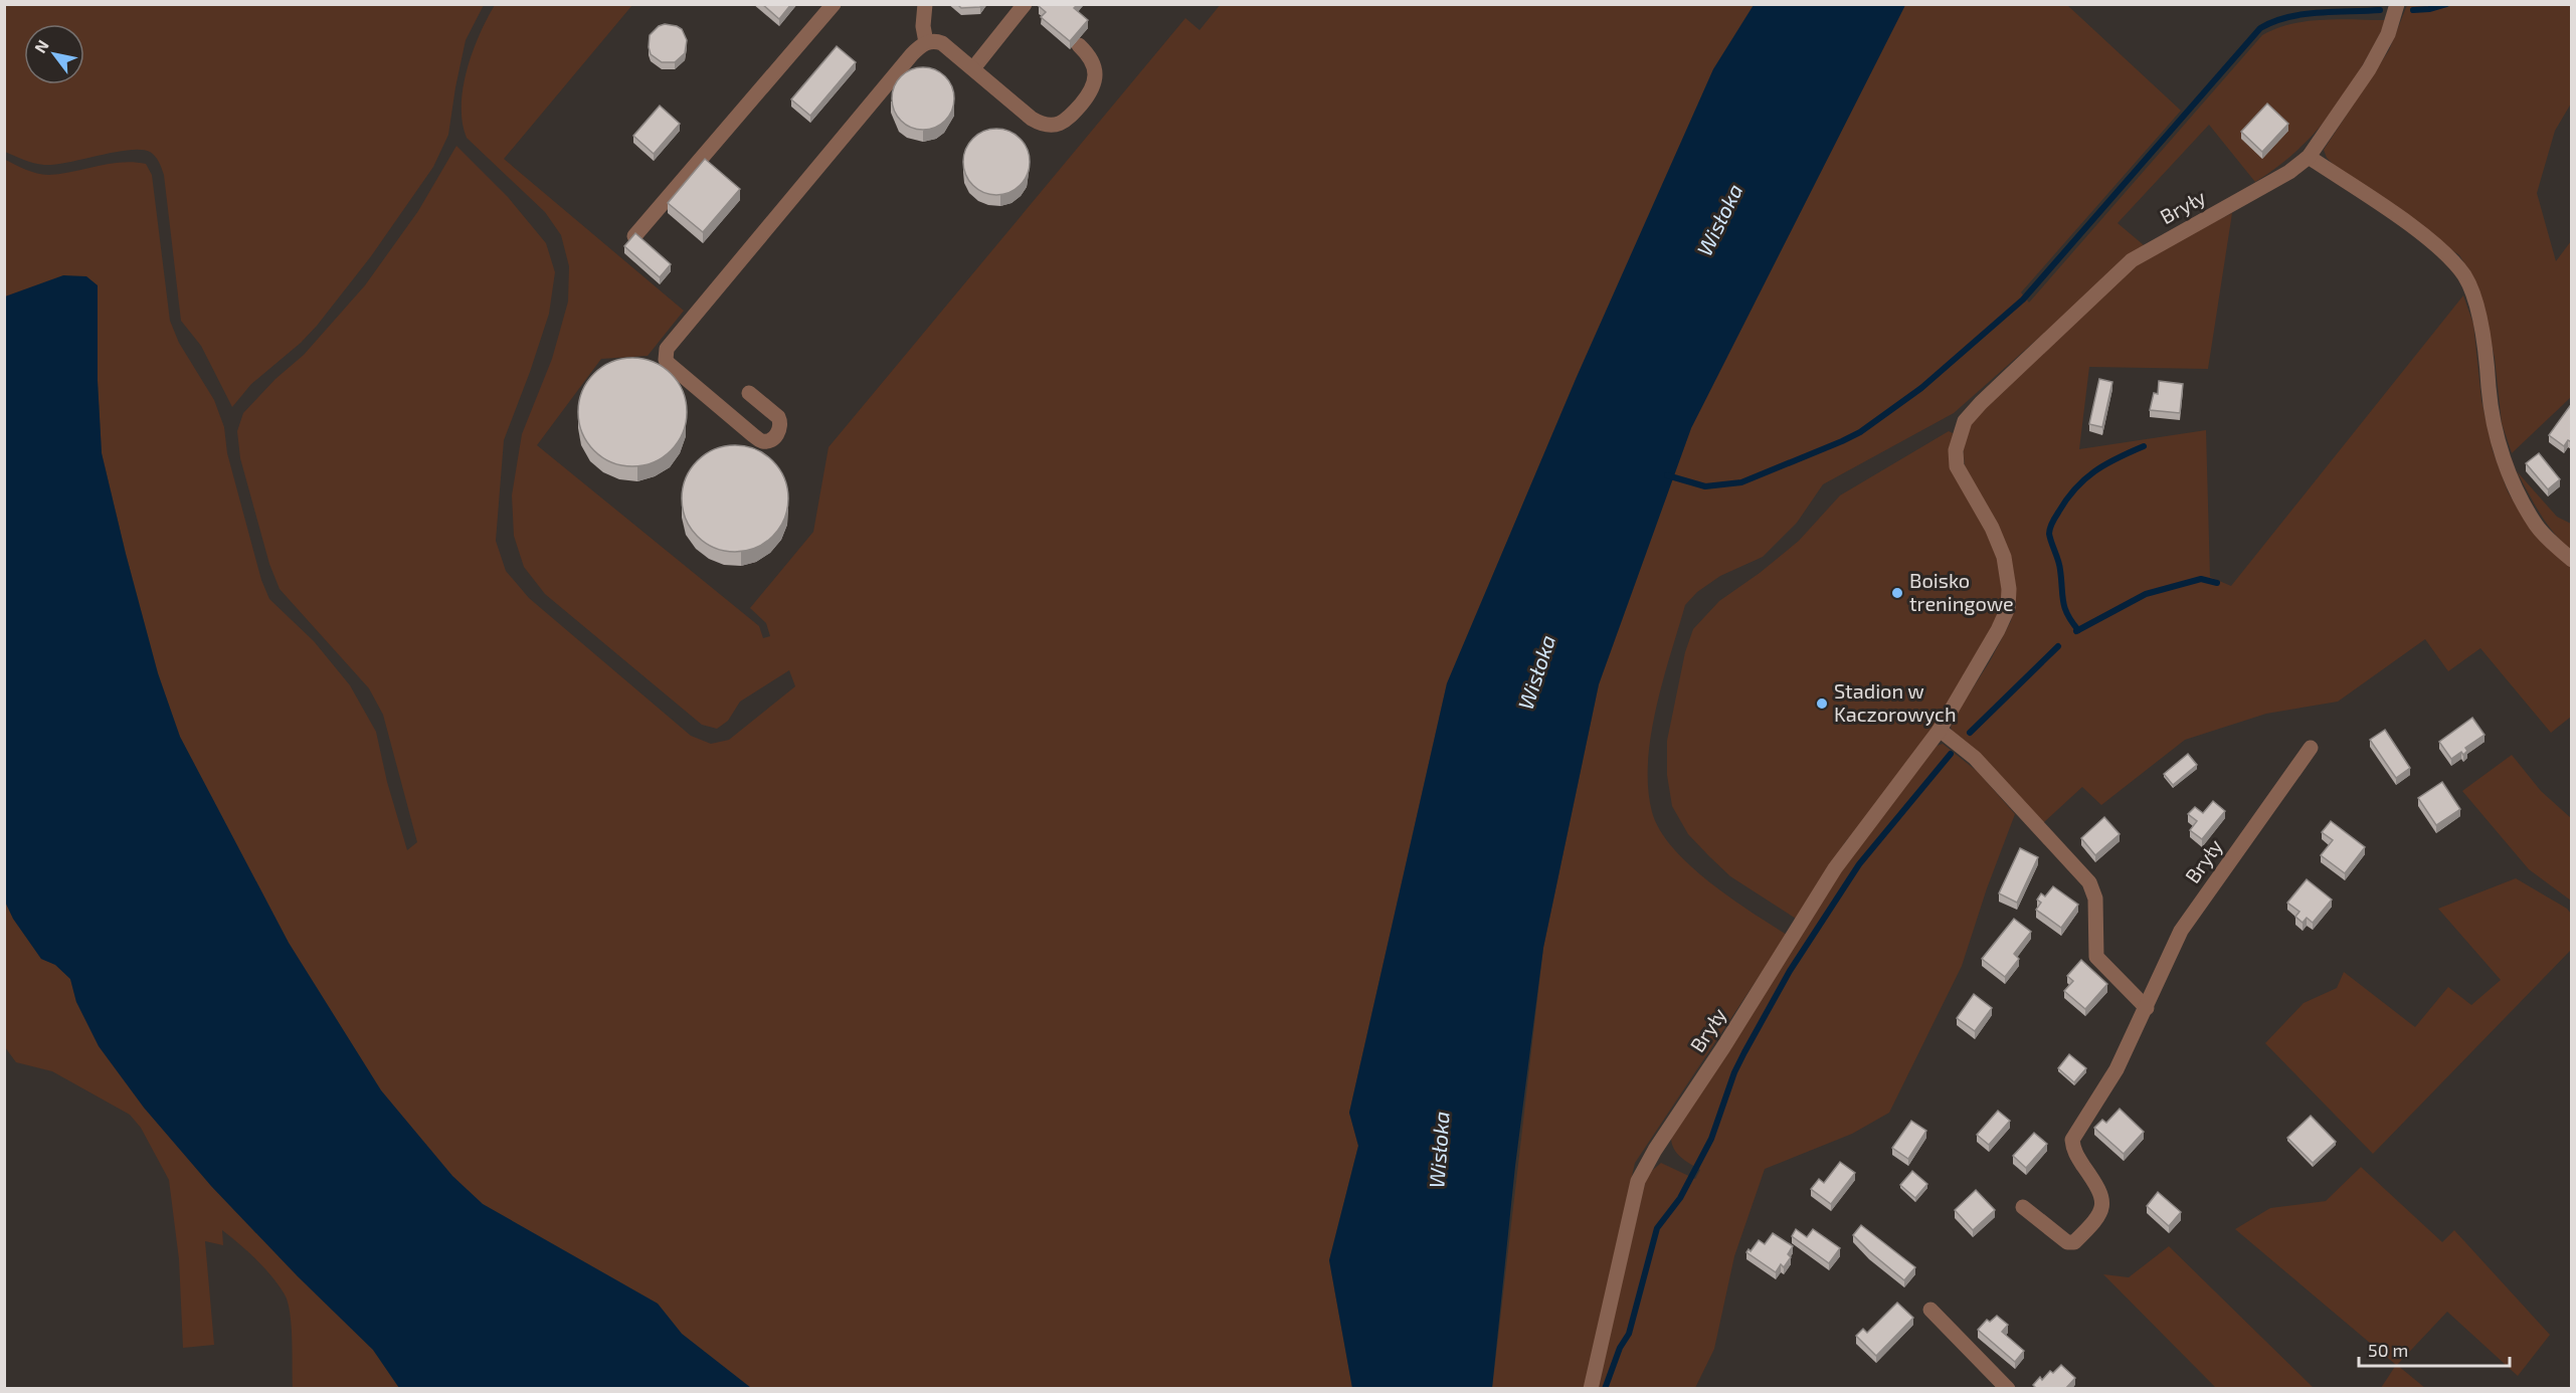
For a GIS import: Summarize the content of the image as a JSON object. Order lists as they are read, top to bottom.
{
  "streets": {
    "street": ["Bryły"]
  },
  "water": ["Wisłoka"],
  "places": ["Boisko treningowe", "Stadion w Kaczorowych"],
  "scale_bar": "50 m",
  "north": "top left"
}
